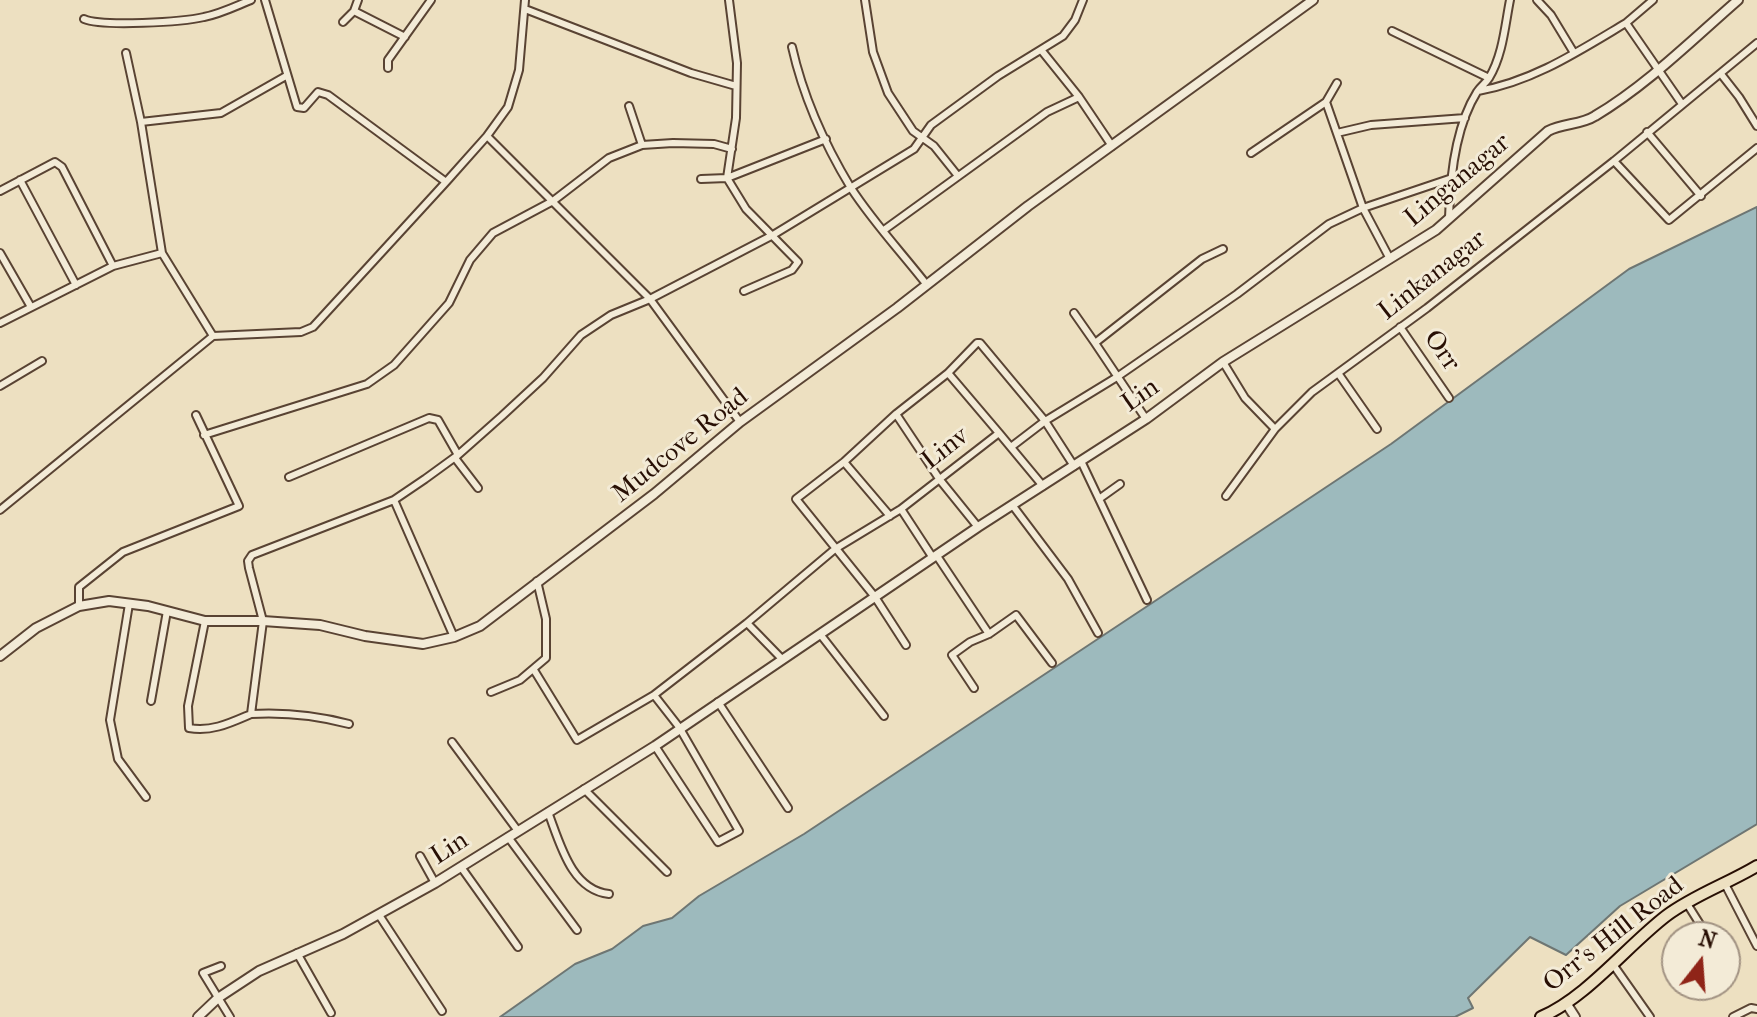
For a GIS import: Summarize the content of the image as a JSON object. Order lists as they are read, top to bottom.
{
  "streets": {
    "main road": ["Orr’s Hill Road"],
    "street": [
      "Linganagar",
      "Linkanagar",
      "Orr",
      "Lin",
      "Mudcove Road",
      "Linv"
    ]
  },
  "crossings": [
    ["Linganagar", "Lin"],
    ["Linkanagar", "Orr"],
    ["Lin", "Linv"]
  ],
  "north": "top"
}
